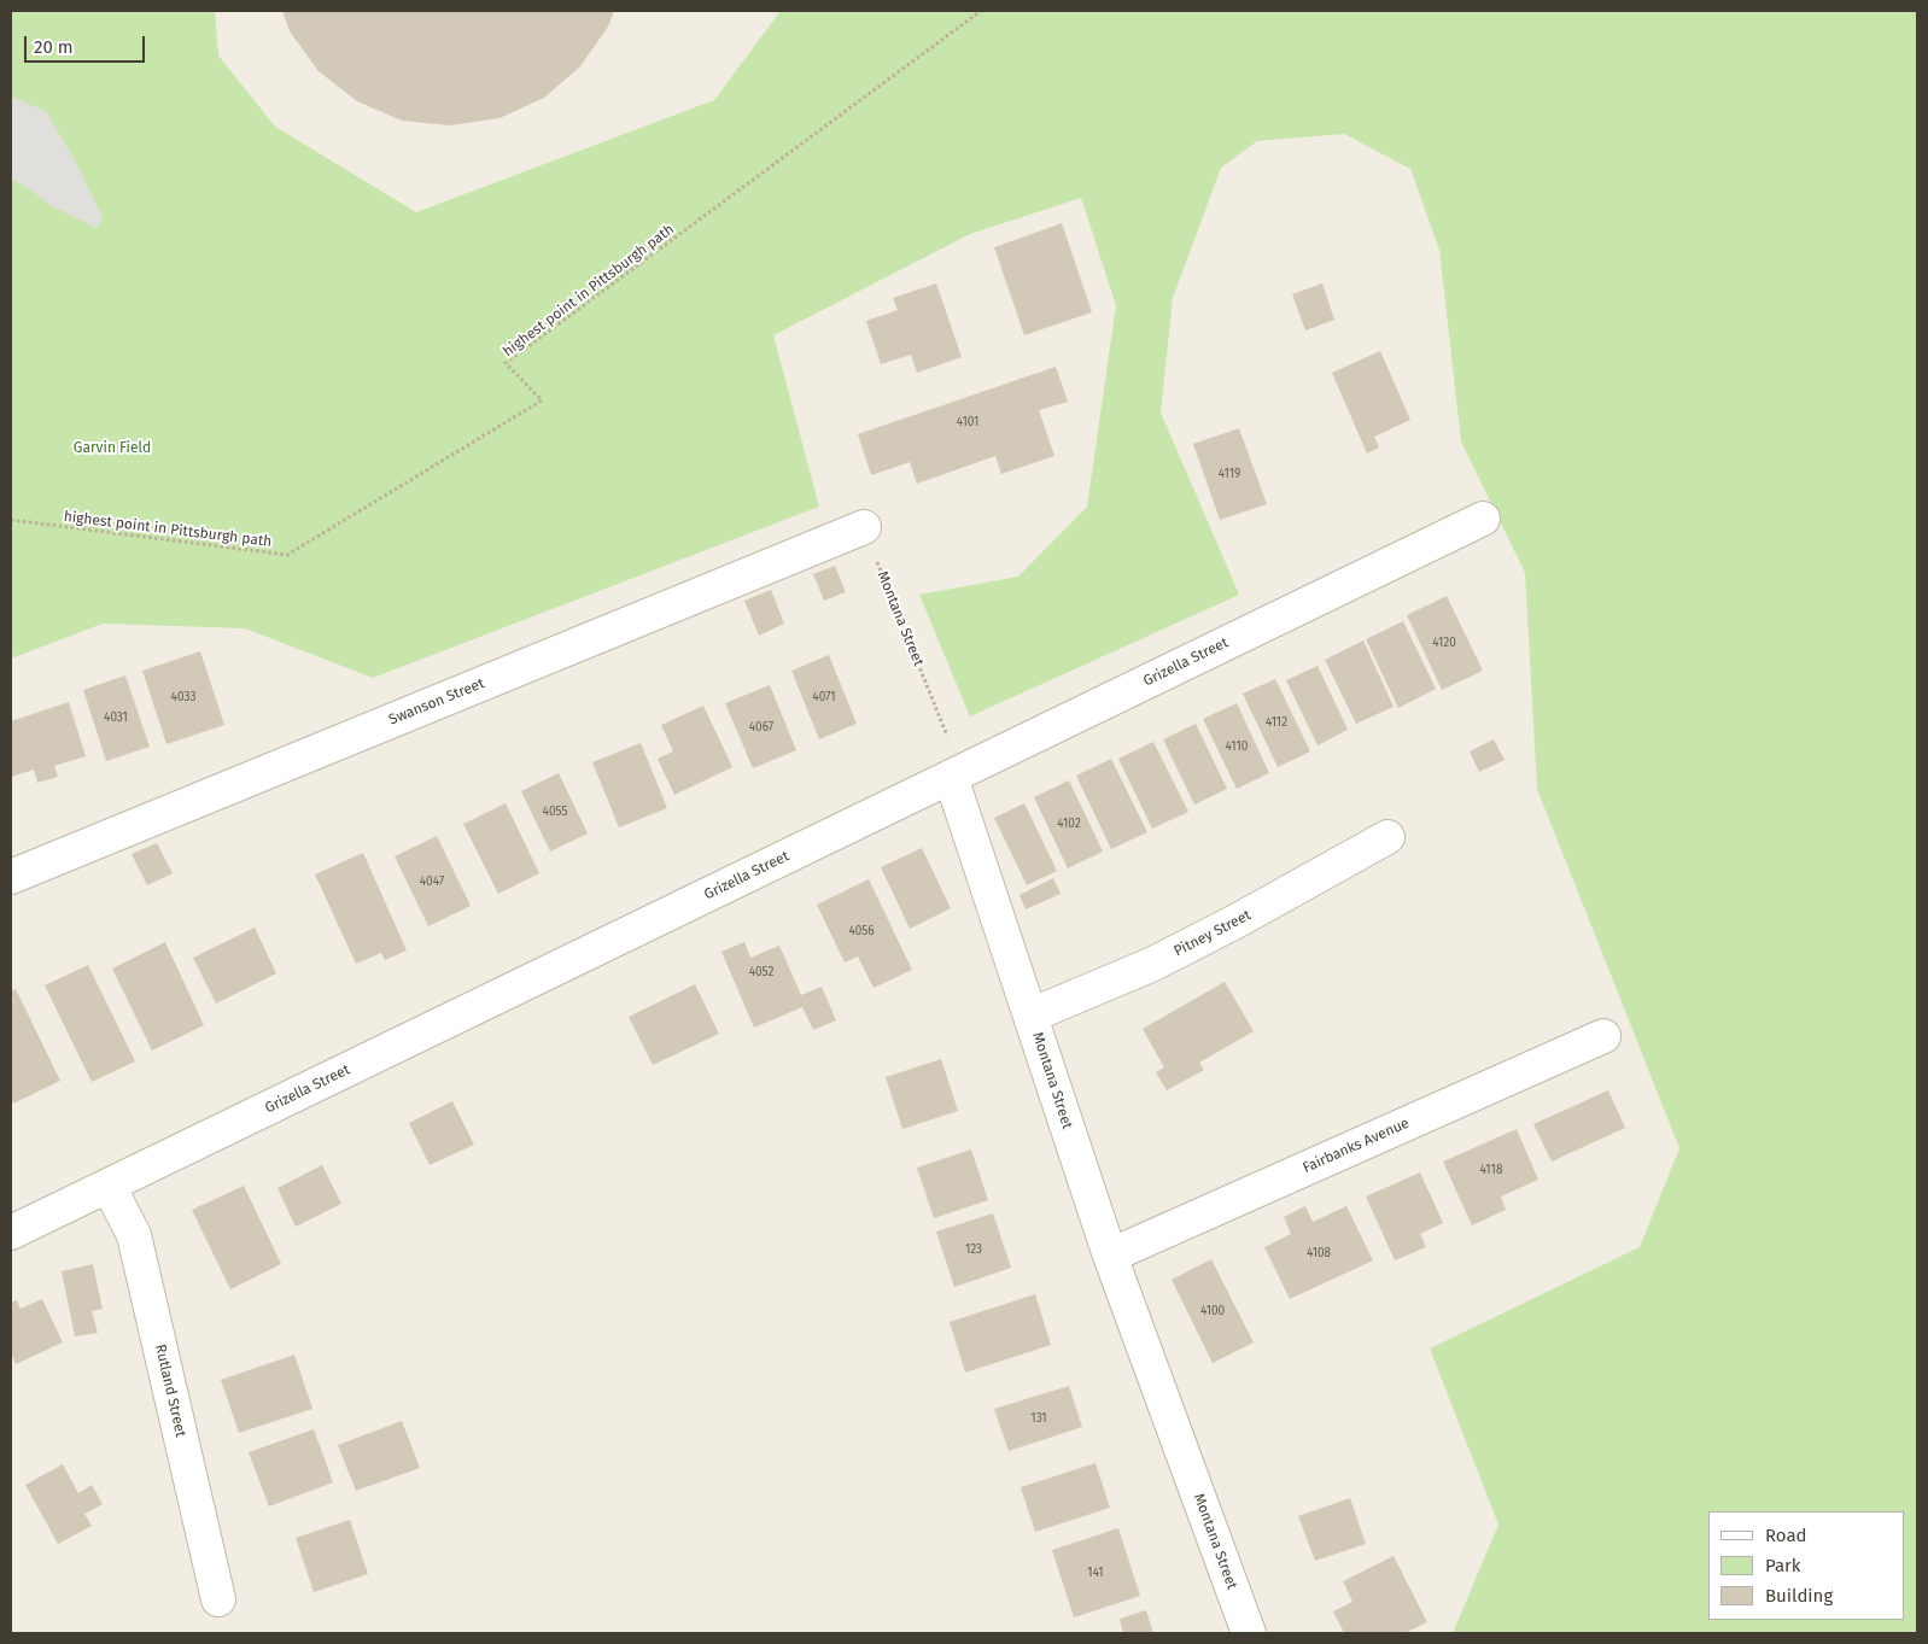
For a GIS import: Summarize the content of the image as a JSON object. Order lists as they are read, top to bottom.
{
  "streets": {
    "street": [
      "Montana Street",
      "Grizella Street",
      "Swanson Street",
      "Pitney Street",
      "Fairbanks Avenue",
      "Rutland Street"
    ],
    "path": ["highest point in Pittsburgh path"]
  },
  "crossings": [
    ["Montana Street", "Grizella Street"],
    ["Montana Street", "Swanson Street"],
    ["Montana Street", "Pitney Street"],
    ["Montana Street", "Fairbanks Avenue"],
    ["Grizella Street", "Rutland Street"]
  ],
  "parks": ["Garvin Field"],
  "house_numbers": [
    "4101",
    "4119",
    "4120",
    "4033",
    "4071",
    "4031",
    "4112",
    "4067",
    "4110",
    "4055",
    "4102",
    "4047",
    "4056",
    "4052",
    "4118",
    "123",
    "4108",
    "4100",
    "131",
    "141"
  ],
  "legend": ["Road", "Park", "Building"],
  "scale_bar": "20 m"
}
